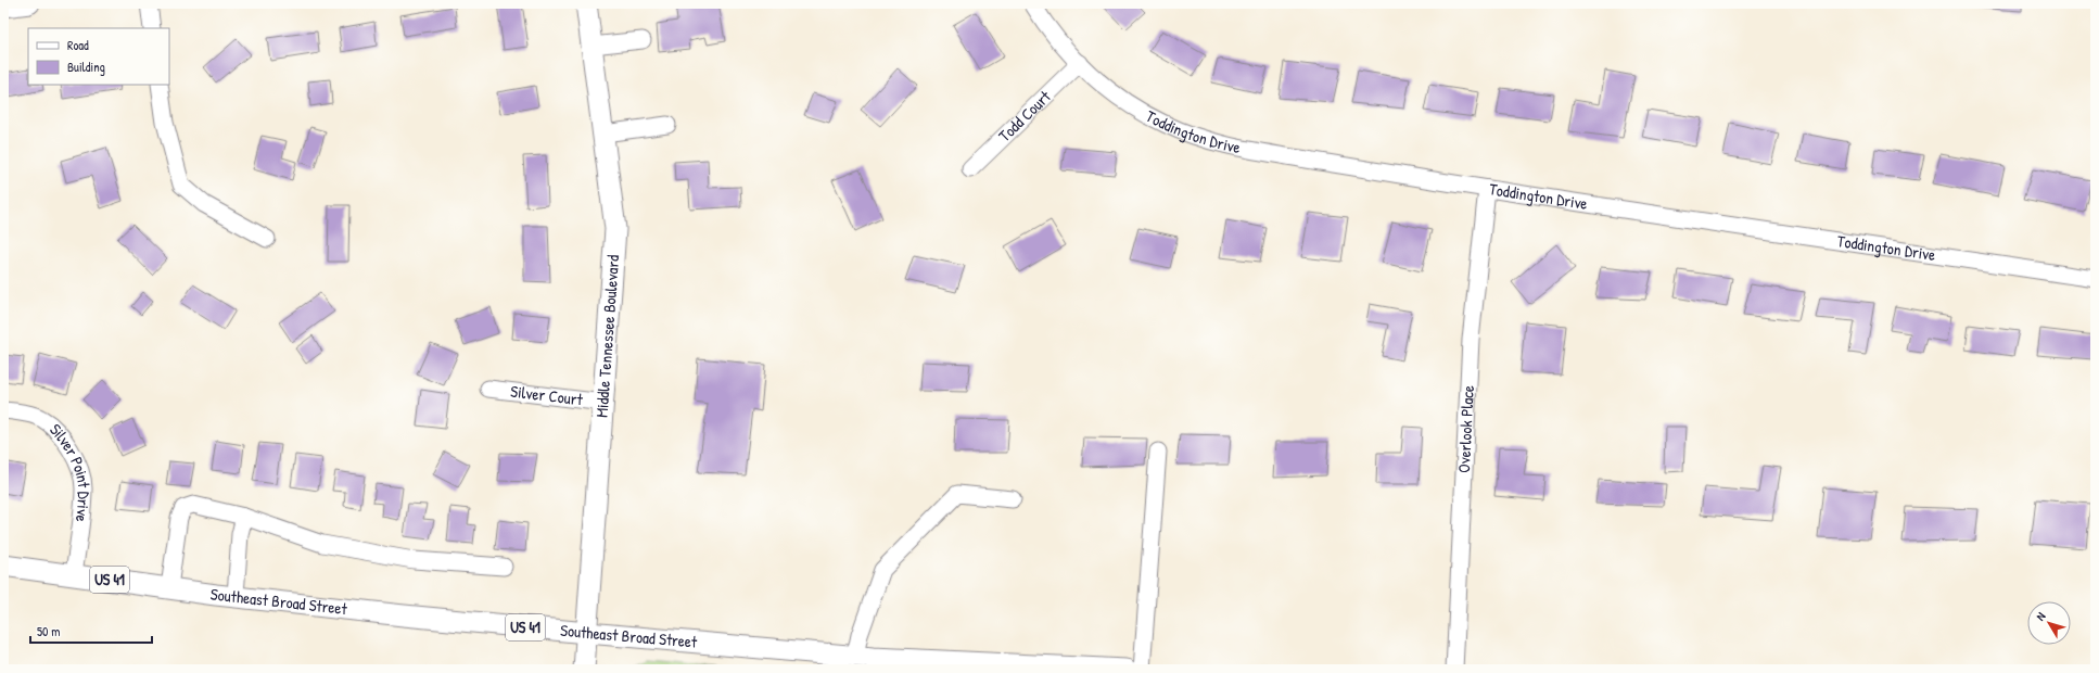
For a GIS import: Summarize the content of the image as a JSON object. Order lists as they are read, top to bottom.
{
  "streets": {
    "main road": ["Middle Tennessee Boulevard", "US 41", "Southeast Broad Street"],
    "street": [
      "Todd Court",
      "Toddington Drive",
      "Silver Court",
      "Overlook Place",
      "Silver Point Drive"
    ]
  },
  "crossings": [
    ["Todd Court", "Toddington Drive"],
    ["Toddington Drive", "Overlook Place"],
    ["Middle Tennessee Boulevard", "Silver Court"],
    ["Middle Tennessee Boulevard", "Southeast Broad Street"],
    ["Silver Point Drive", "Southeast Broad Street"]
  ],
  "legend": ["Road", "Building"],
  "scale_bar": "50 m",
  "north": "top left"
}
